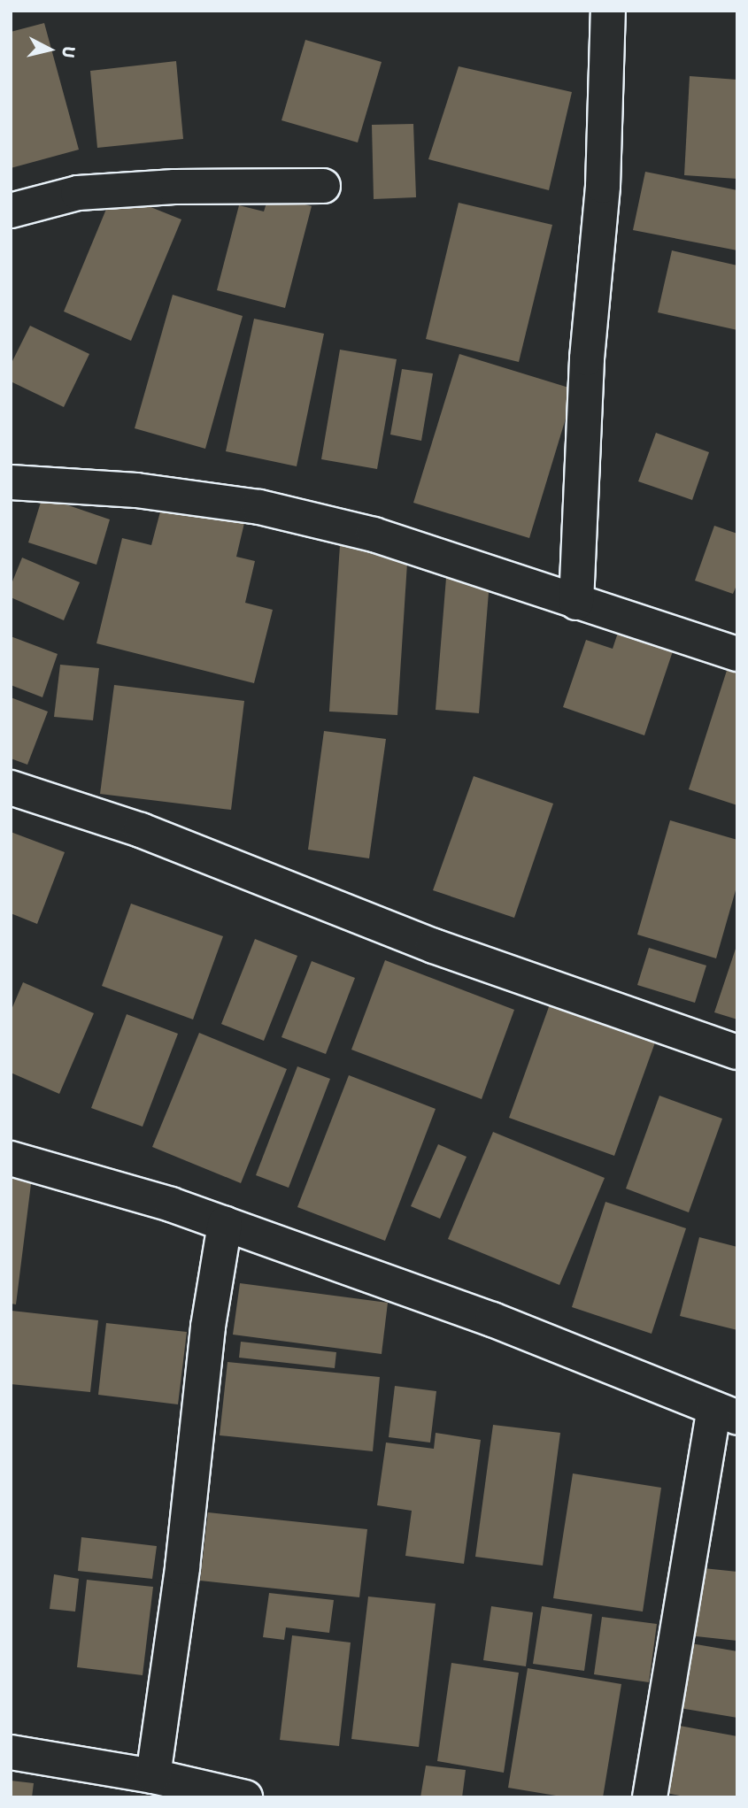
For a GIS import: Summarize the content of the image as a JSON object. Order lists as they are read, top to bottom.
{
  "north": "right"
}
